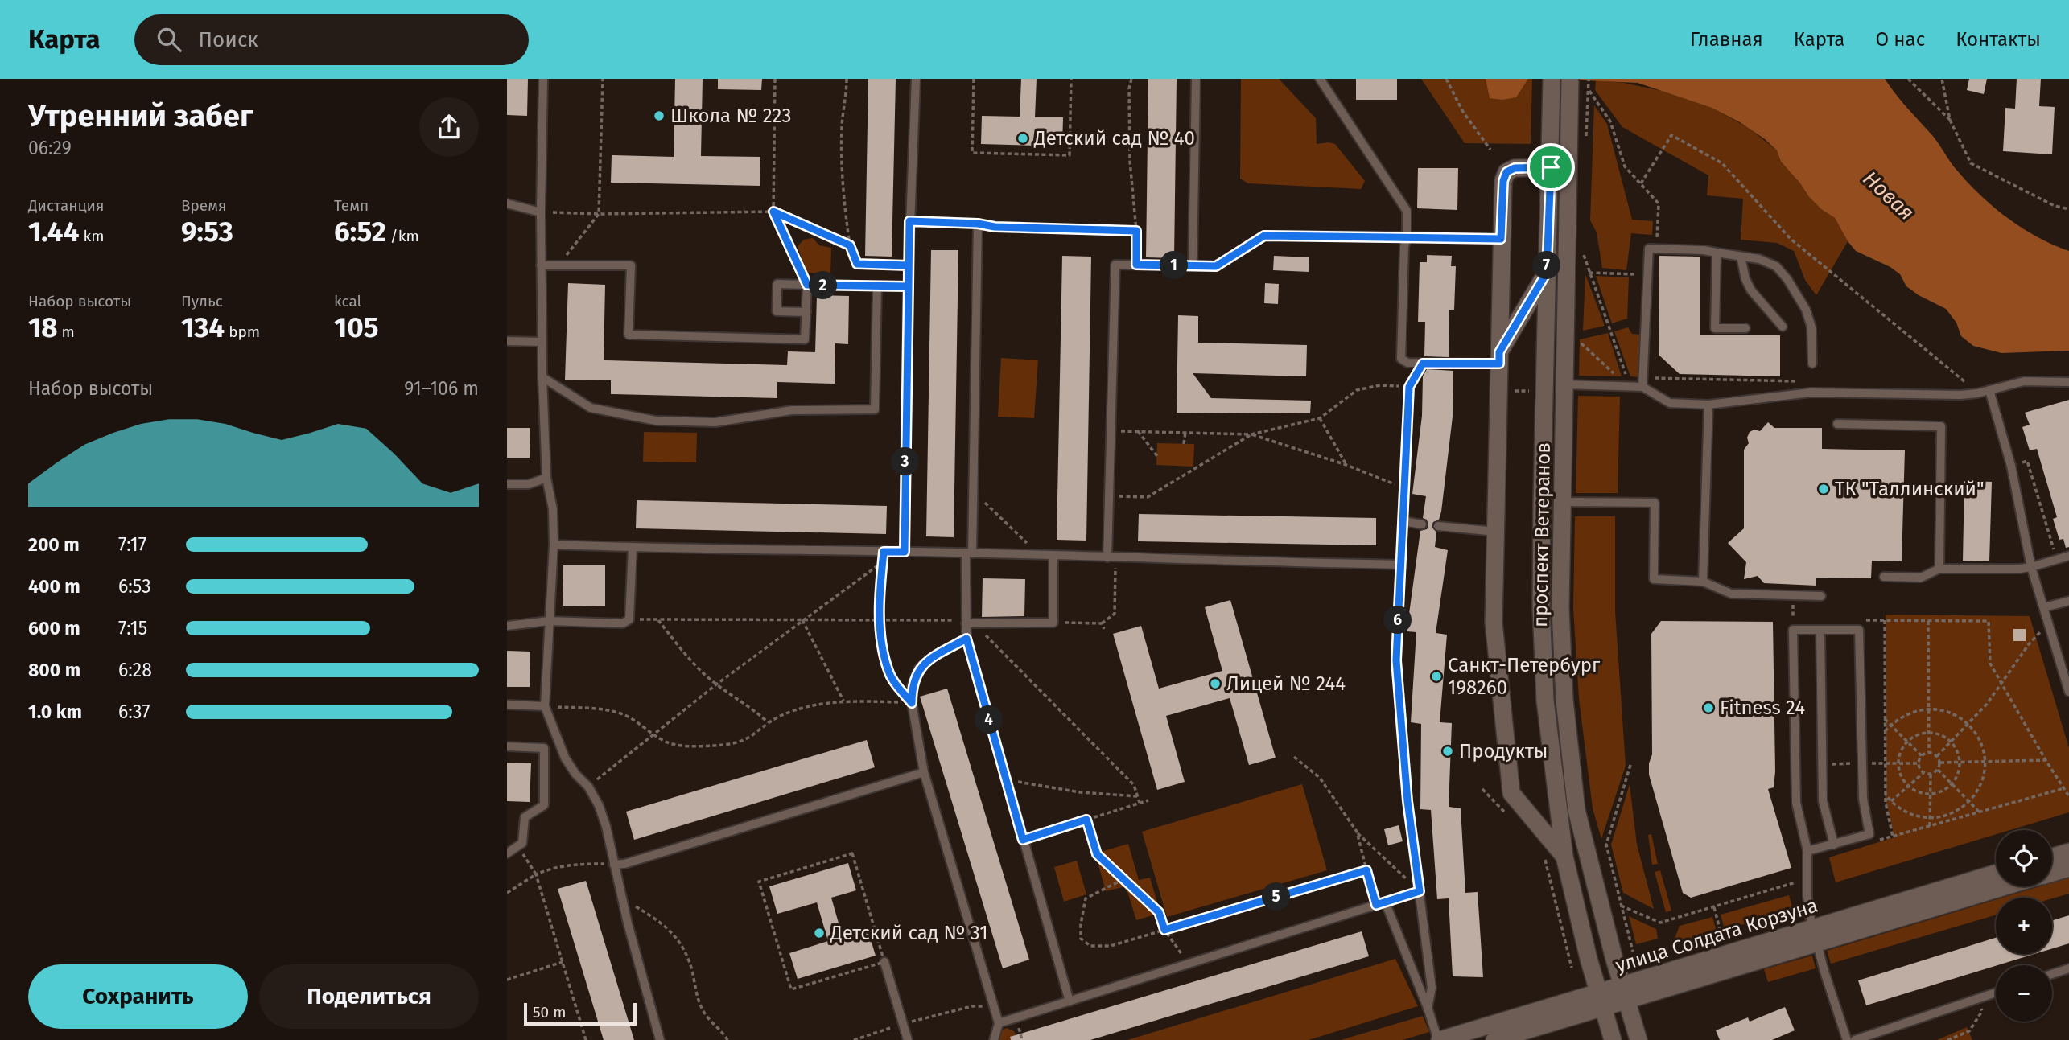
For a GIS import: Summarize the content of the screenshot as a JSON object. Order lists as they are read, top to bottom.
{
  "streets": {
    "main road": ["проспект Ветеранов", "улица Солдата Корзуна"]
  },
  "crossings": [
    ["проспект Ветеранов", "улица Солдата Корзуна"]
  ],
  "water": ["Новая"],
  "places": [
    "Школа № 223",
    "Детский сад № 40",
    "ТК \"Таллинский\"",
    "Санкт-Петербург 198260",
    "Лицей № 244",
    "Fitness 24",
    "Продукты",
    "Детский сад № 31"
  ],
  "scale_bar": "50 m",
  "page": {
    "header": "Карта",
    "search": "Поиск",
    "nav": [
      "Главная",
      "Карта",
      "О нас",
      "Контакты"
    ],
    "heading": ["Утренний забег", "06:29"],
    "stats": [
      ["Дистанция", "1.44 km"],
      ["Время", "9:53"],
      ["Темп", "6:52 /km"],
      ["Набор высоты", "18 m"],
      ["Пульс", "134 bpm"],
      ["kcal", "105"]
    ],
    "pins": [
      "1",
      "7",
      "2",
      "3",
      "6",
      "4",
      "5"
    ],
    "chart": ["Набор высоты", "91–106 m"],
    "list": [
      {
        "name": "200 m",
        "note": "7:17"
      },
      {
        "name": "400 m",
        "note": "6:53"
      },
      {
        "name": "600 m",
        "note": "7:15"
      },
      {
        "name": "800 m",
        "note": "6:28"
      },
      {
        "name": "1.0 km",
        "note": "6:37"
      }
    ],
    "map_buttons": ["+", "−"],
    "buttons": ["Сохранить", "Поделиться"],
    "scale": "50 m"
  }
}
